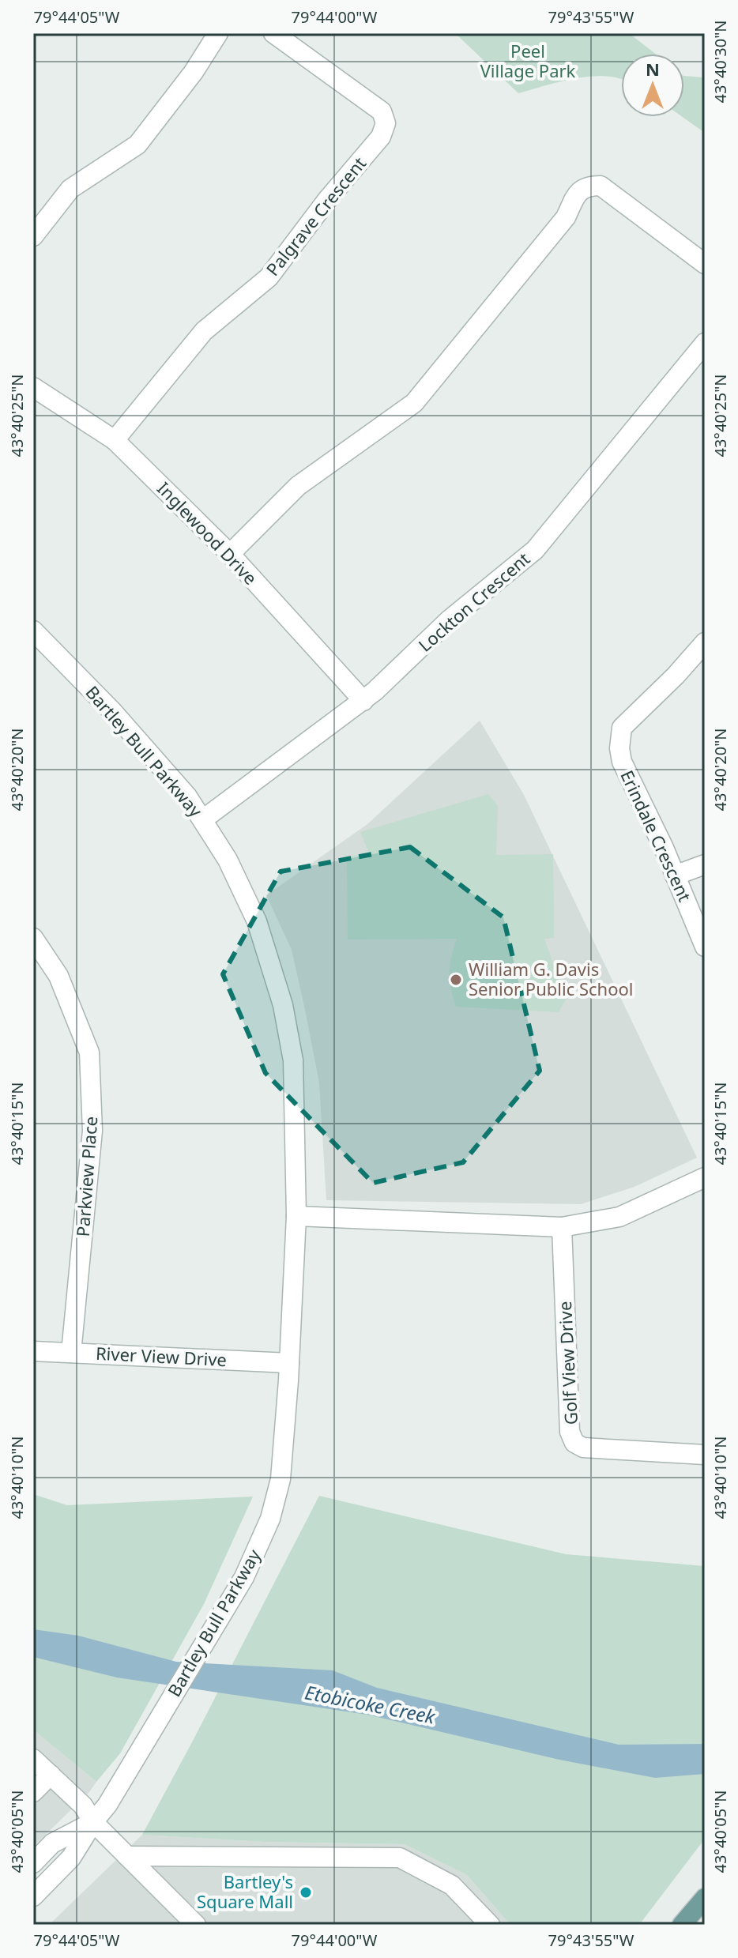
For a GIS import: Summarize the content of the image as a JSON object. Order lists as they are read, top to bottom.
{
  "streets": {
    "street": [
      "Palgrave Crescent",
      "Inglewood Drive",
      "Lockton Crescent",
      "Bartley Bull Parkway",
      "Erindale Crescent",
      "Parkview Place",
      "River View Drive",
      "Golf View Drive"
    ]
  },
  "crossings": [
    ["Palgrave Crescent", "Inglewood Drive"],
    ["Inglewood Drive", "Lockton Crescent"],
    ["Lockton Crescent", "Bartley Bull Parkway"],
    ["Bartley Bull Parkway", "River View Drive"],
    ["Parkview Place", "River View Drive"]
  ],
  "water": ["Etobicoke Creek"],
  "parks": ["Peel Village Park"],
  "places": ["William G. Davis Senior Public School", "Bartley's Square Mall"],
  "north": "top",
  "coordinates": [
    "79°44'05\"W",
    "79°44'00\"W",
    "79°43'55\"W",
    "43°40'30\"N",
    "43°40'25\"N",
    "43°40'20\"N",
    "43°40'15\"N",
    "43°40'10\"N",
    "43°40'05\"N"
  ]
}
